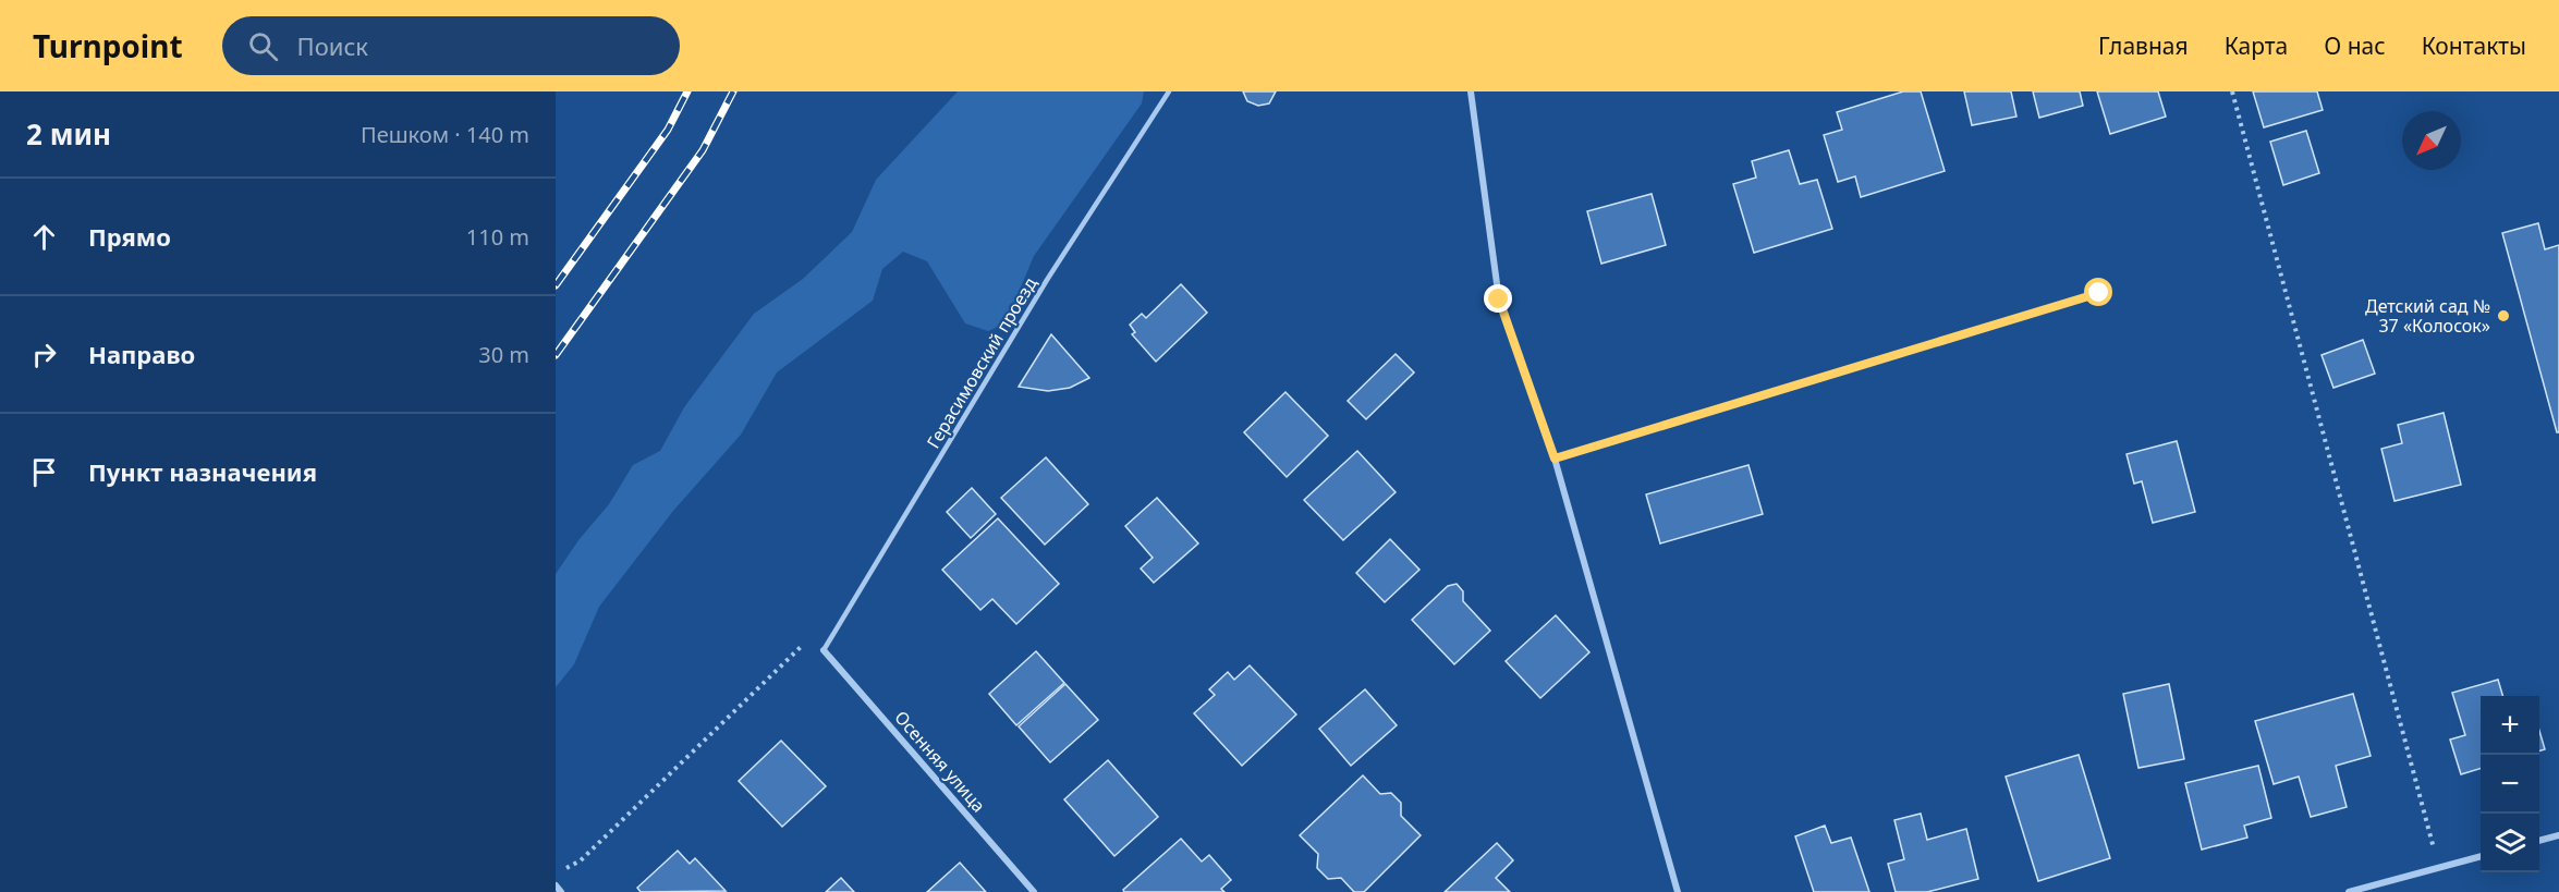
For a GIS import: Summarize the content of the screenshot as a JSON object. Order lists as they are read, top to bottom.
{
  "streets": {
    "street": ["Осенняя улица"],
    "lane": ["Герасимовский проезд"]
  },
  "crossings": [
    ["Герасимовский проезд", "Осенняя улица"]
  ],
  "places": ["Детский сад № 37 «Колосок»"],
  "north": "bottom left",
  "page": {
    "header": "Turnpoint",
    "search": "Поиск",
    "nav": [
      "Главная",
      "Карта",
      "О нас",
      "Контакты"
    ],
    "heading": ["2 мин", "Пешком · 140 m"],
    "list": [
      ["Прямо", "110 m"],
      ["Направо", "30 m"],
      "Пункт назначения"
    ],
    "map_buttons": ["+", "−"]
  }
}
